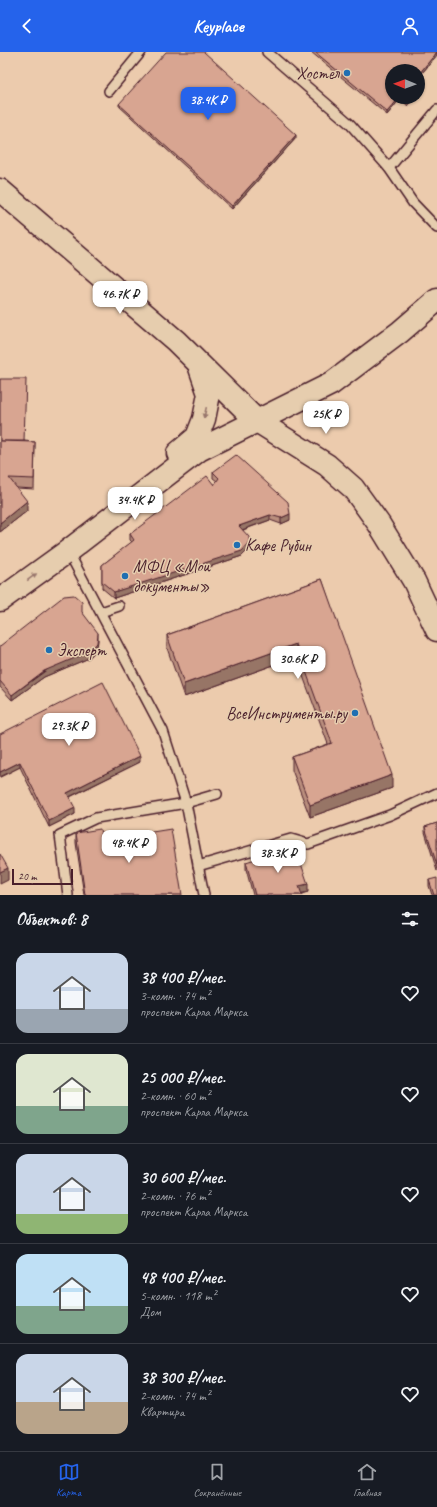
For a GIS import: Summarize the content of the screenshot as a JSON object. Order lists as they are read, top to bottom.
{
  "places": [
    "Хостел",
    "Кафе Рубин",
    "МФЦ «Мои документы»",
    "Эксперт",
    "ВсеИнструменты.ру"
  ],
  "scale_bar": "20 m",
  "north": "left",
  "page": {
    "header": "Keyplace",
    "price": [
      "38.4K ₽",
      "46.7K ₽",
      "25K ₽",
      "34.4K ₽",
      "30.6K ₽",
      "29.3K ₽",
      "48.4K ₽",
      "38.3K ₽"
    ],
    "scale": "20 m",
    "heading": "Объектов: 8",
    "list": [
      {
        "name": "38 400 ₽/мес.",
        "note": "3-комн. · 74 m² · проспект Карла Маркса"
      },
      {
        "name": "25 000 ₽/мес.",
        "note": "2-комн. · 60 m² · проспект Карла Маркса"
      },
      {
        "name": "30 600 ₽/мес.",
        "note": "2-комн. · 76 m² · проспект Карла Маркса"
      },
      {
        "name": "48 400 ₽/мес.",
        "note": "5-комн. · 118 m² · Дом"
      },
      {
        "name": "38 300 ₽/мес.",
        "note": "2-комн. · 74 m² · Квартира"
      }
    ],
    "tabs": ["Карта", "Сохранённые", "Главная"]
  }
}
